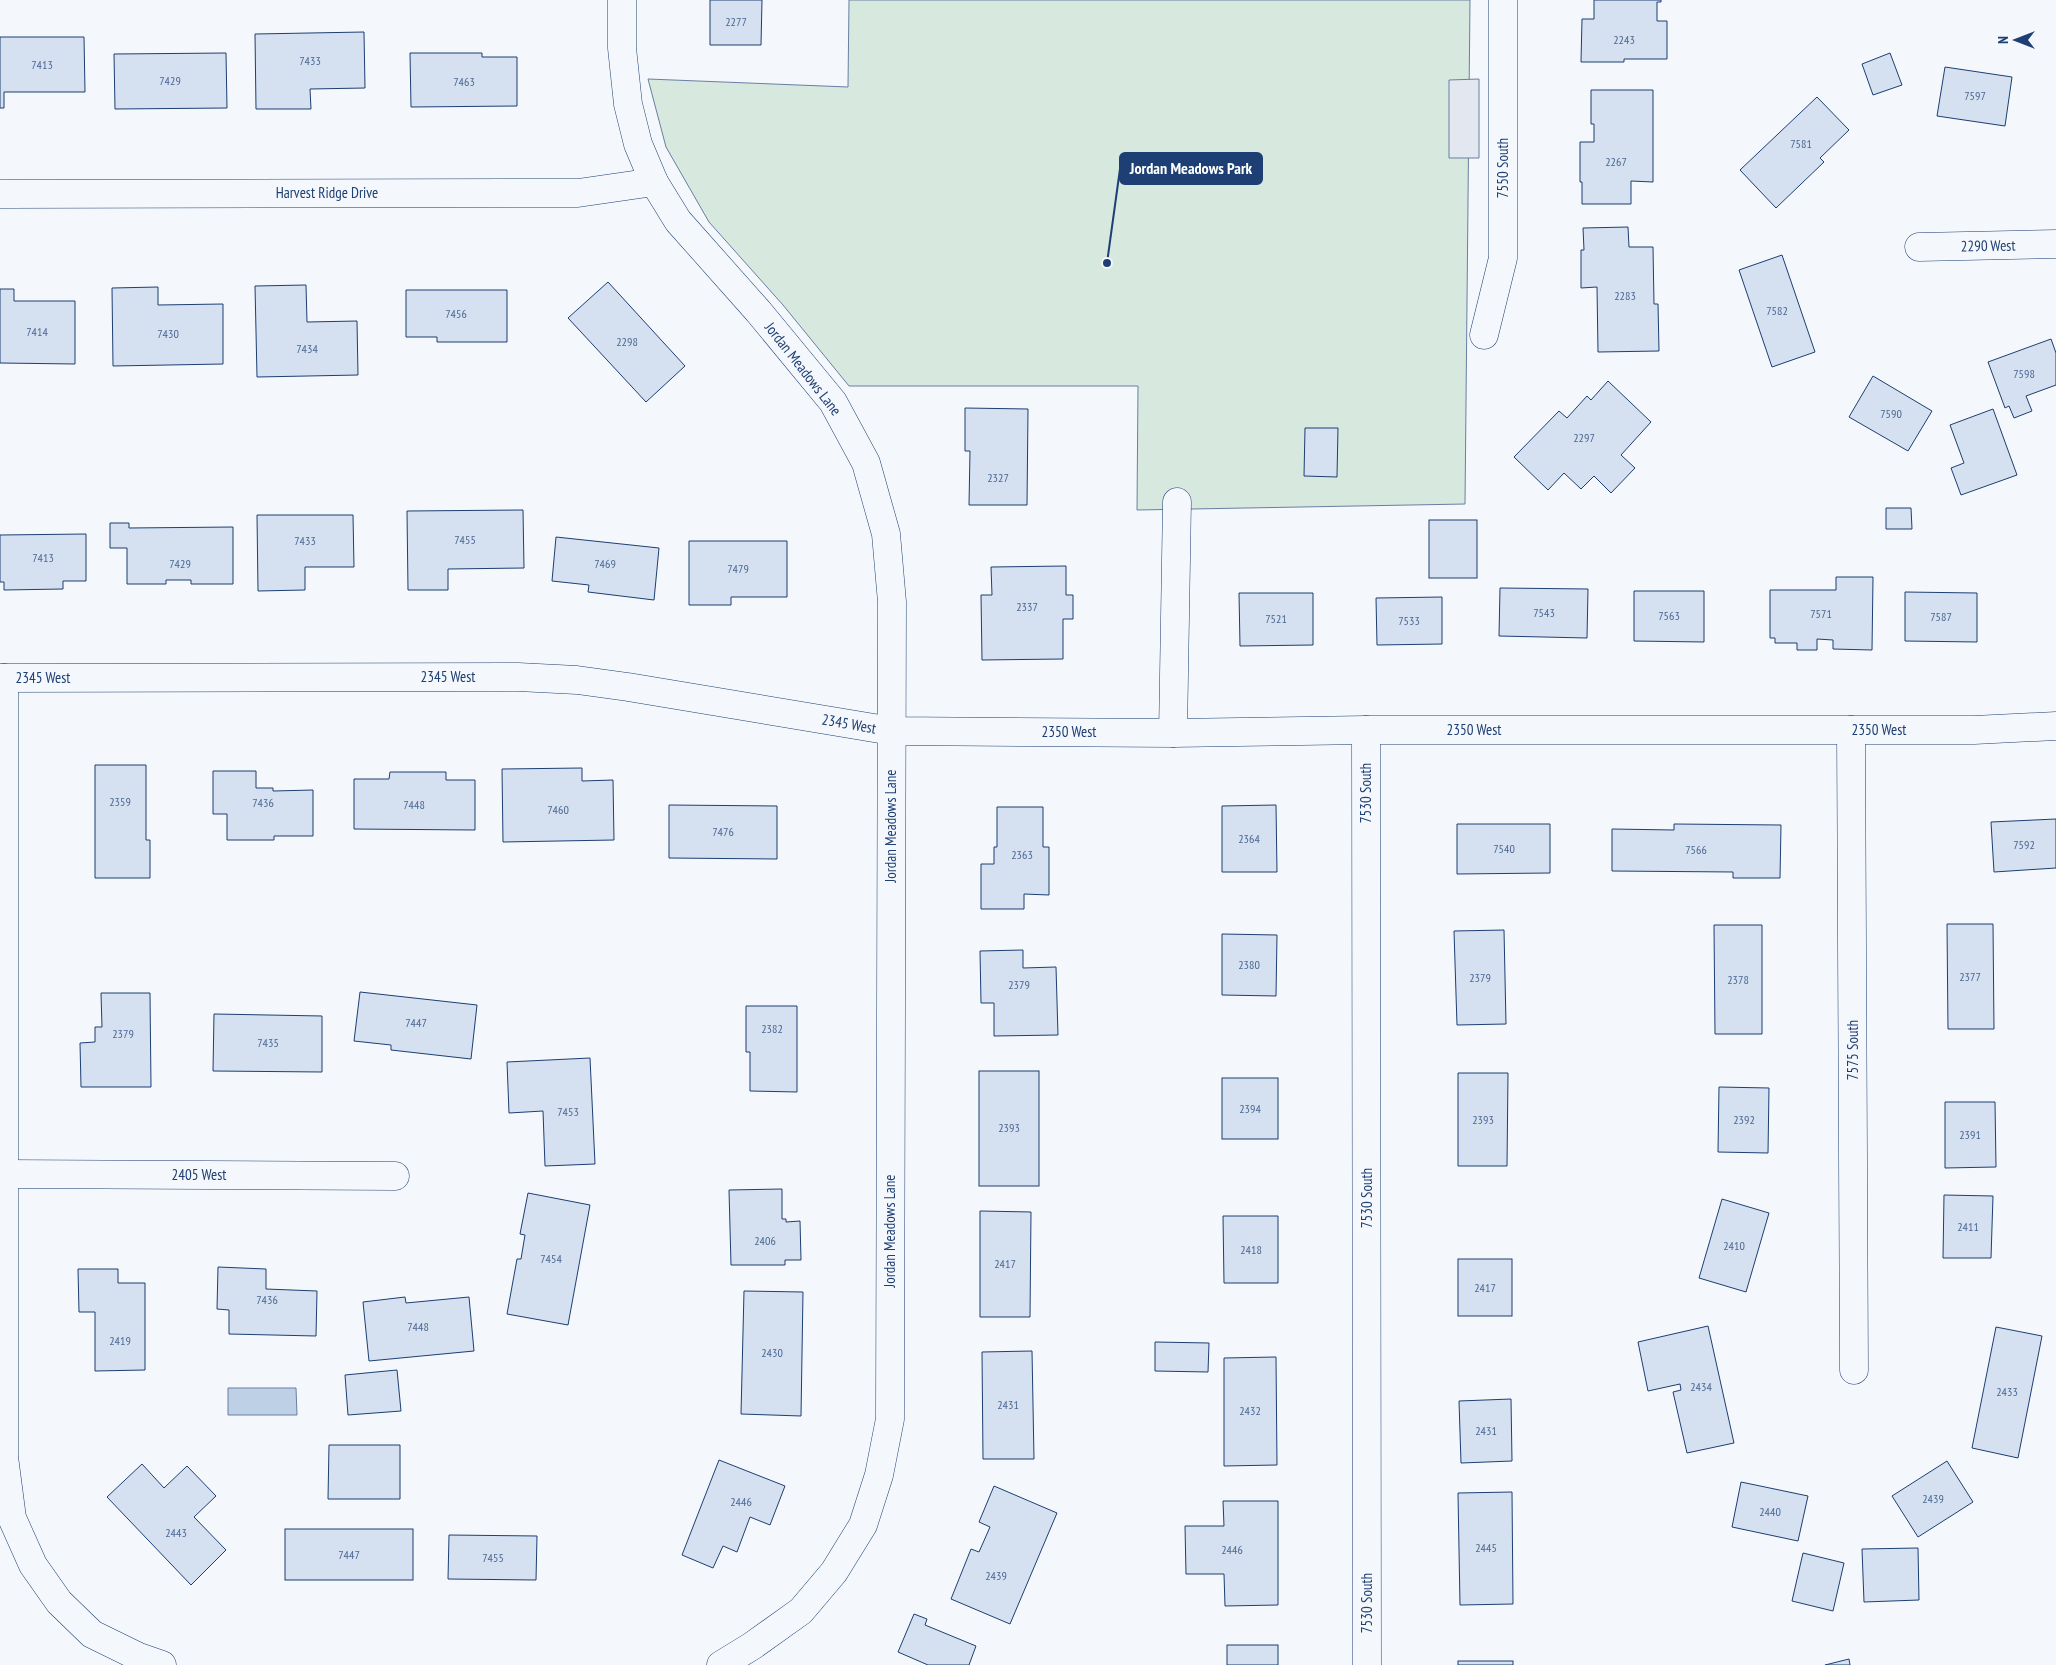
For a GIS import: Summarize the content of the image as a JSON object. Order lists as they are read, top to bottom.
{
  "streets": {
    "street": [
      "7550 South",
      "Harvest Ridge Drive",
      "2290 West",
      "Jordan Meadows Lane",
      "2345 West",
      "2350 West",
      "7530 South",
      "7575 South",
      "2405 West"
    ]
  },
  "crossings": [
    ["Harvest Ridge Drive", "Jordan Meadows Lane"],
    ["Jordan Meadows Lane", "2345 West"],
    ["Jordan Meadows Lane", "2350 West"],
    ["2345 West", "2350 West"],
    ["2350 West", "7530 South"],
    ["2350 West", "7575 South"]
  ],
  "places": ["Jordan Meadows Park"],
  "house_numbers": [
    "2277",
    "2243",
    "7433",
    "7413",
    "7429",
    "7463",
    "7597",
    "7581",
    "2267",
    "2283",
    "7582",
    "7456",
    "7414",
    "7430",
    "2298",
    "7434",
    "7598",
    "7590",
    "2297",
    "2327",
    "7455",
    "7433",
    "7413",
    "7429",
    "7469",
    "7479",
    "2337",
    "7543",
    "7571",
    "7563",
    "7587",
    "7521",
    "7533",
    "2359",
    "7436",
    "7448",
    "7460",
    "7476",
    "2364",
    "7592",
    "7540",
    "7566",
    "2363",
    "2380",
    "2377",
    "2379",
    "2378",
    "2379",
    "7447",
    "2382",
    "2379",
    "7435",
    "2394",
    "7453",
    "2393",
    "2392",
    "2393",
    "2391",
    "2411",
    "2406",
    "2410",
    "2418",
    "7454",
    "2417",
    "2417",
    "7436",
    "7448",
    "2419",
    "2430",
    "2434",
    "2433",
    "2431",
    "2432",
    "2431",
    "2439",
    "2446",
    "2440",
    "2443",
    "2445",
    "2446",
    "7447",
    "7455",
    "2439"
  ],
  "north": "left"
}
